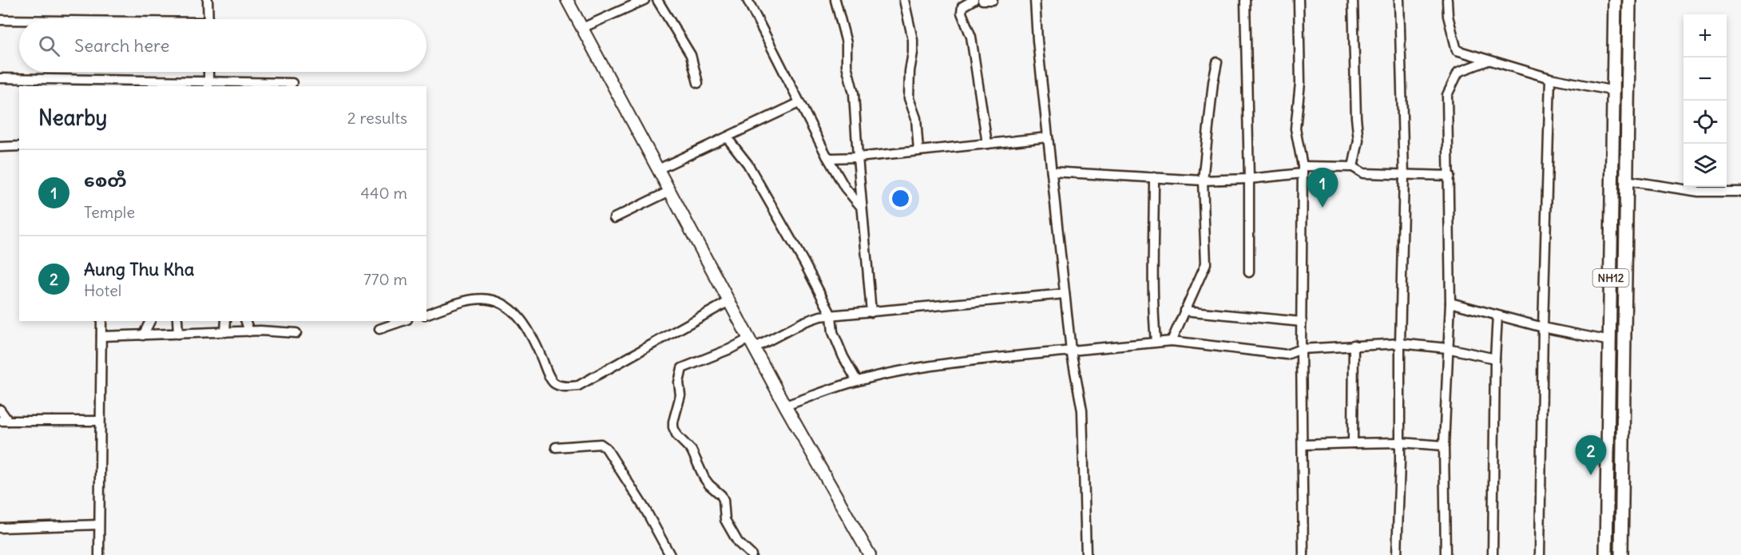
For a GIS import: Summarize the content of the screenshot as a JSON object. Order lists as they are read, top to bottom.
{
  "streets": {
    "highway": ["NH12"]
  },
  "page": {
    "map_buttons": ["+", "−"],
    "search": "Search here",
    "heading": ["Nearby", "2 results"],
    "list": [
      {
        "mark": "1",
        "name": "စေတီ",
        "note": "Temple",
        "value": "440 m"
      },
      {
        "mark": "2",
        "name": "Aung Thu Kha",
        "note": "Hotel",
        "value": "770 m"
      }
    ],
    "pins": ["1", "2"]
  }
}
